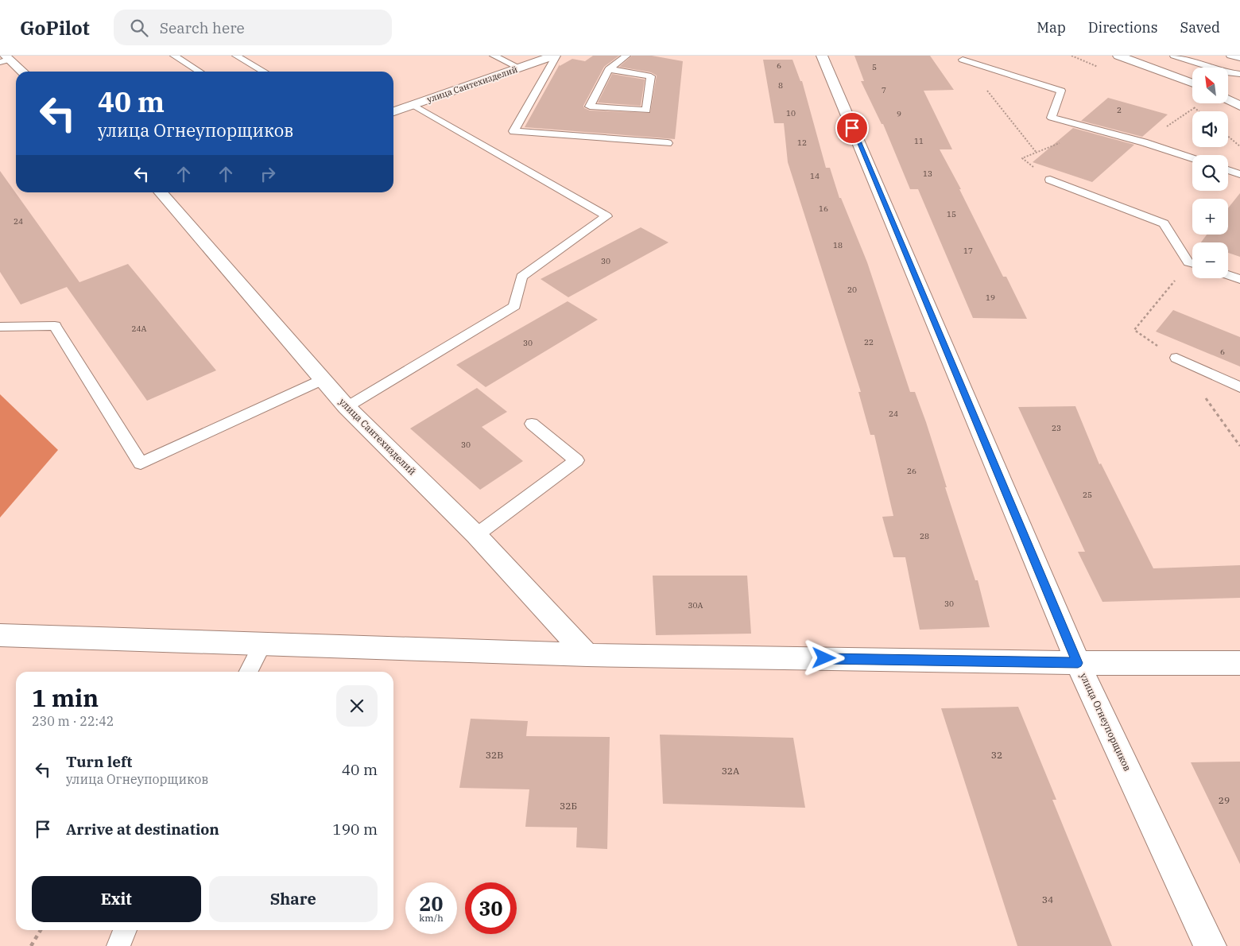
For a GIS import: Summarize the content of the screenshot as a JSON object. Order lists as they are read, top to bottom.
{
  "streets": {
    "street": ["улица Сантехизделий", "улица Огнеупорщиков"]
  },
  "house_numbers": [
    "6",
    "5",
    "8",
    "7",
    "2",
    "10",
    "9",
    "11",
    "12",
    "13",
    "14",
    "16",
    "15",
    "24",
    "18",
    "17",
    "30",
    "20",
    "19",
    "24А",
    "22",
    "30",
    "6",
    "24",
    "23",
    "30",
    "26",
    "25",
    "28",
    "30",
    "30А",
    "32В",
    "32",
    "32А",
    "29",
    "32Б",
    "34"
  ],
  "north": "top left",
  "page": {
    "header": "GoPilot",
    "search": "Search here",
    "nav": ["Map", "Directions", "Saved"],
    "map_buttons": ["+", "−"],
    "turn": ["40 m", "улица Огнеупорщиков"],
    "heading": ["1 min", "230 m · 22:42"],
    "list": [
      {
        "name": "Turn left",
        "note": "улица Огнеупорщиков",
        "value": "40 m"
      },
      {
        "name": "Arrive at destination",
        "value": "190 m"
      }
    ],
    "buttons": ["Exit", "Share"],
    "speed": "20 km/h",
    "limit": "30"
  }
}
